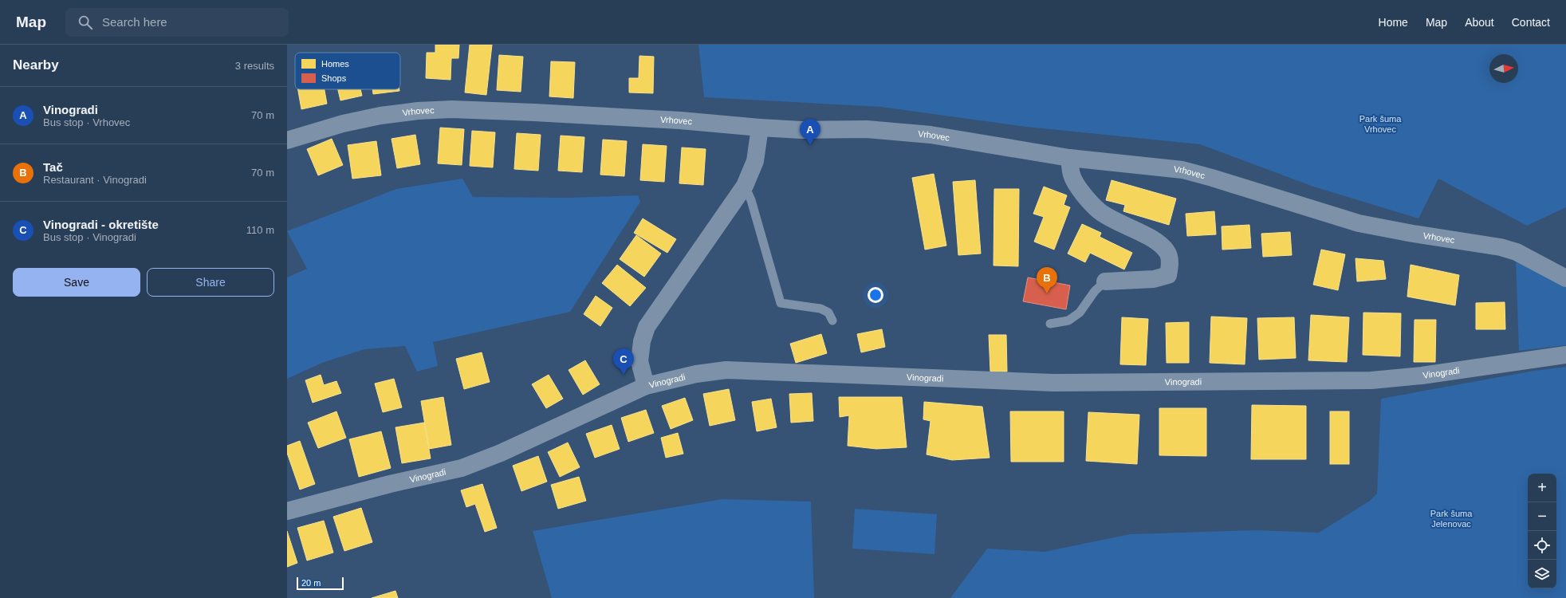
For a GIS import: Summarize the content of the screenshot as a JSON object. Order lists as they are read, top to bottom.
{
  "streets": {
    "street": ["Vrhovec", "Vinogradi"]
  },
  "parks": ["Park šuma Vrhovec", "Park šuma Jelenovac"],
  "legend": ["Homes", "Shops"],
  "scale_bar": "20 m",
  "north": "right",
  "page": {
    "header": "Map",
    "search": "Search here",
    "nav": [
      "Home",
      "Map",
      "About",
      "Contact"
    ],
    "heading": ["Nearby", "3 results"],
    "list": [
      {
        "mark": "A",
        "name": "Vinogradi",
        "note": "Bus stop · Vrhovec",
        "value": "70 m"
      },
      {
        "mark": "B",
        "name": "Tač",
        "note": "Restaurant · Vinogradi",
        "value": "70 m"
      },
      {
        "mark": "C",
        "name": "Vinogradi - okretište",
        "note": "Bus stop · Vinogradi",
        "value": "110 m"
      }
    ],
    "pins": ["A", "B", "C"],
    "buttons": ["Save", "Share"],
    "map_buttons": ["+", "−"],
    "scale": "20 m"
  }
}
